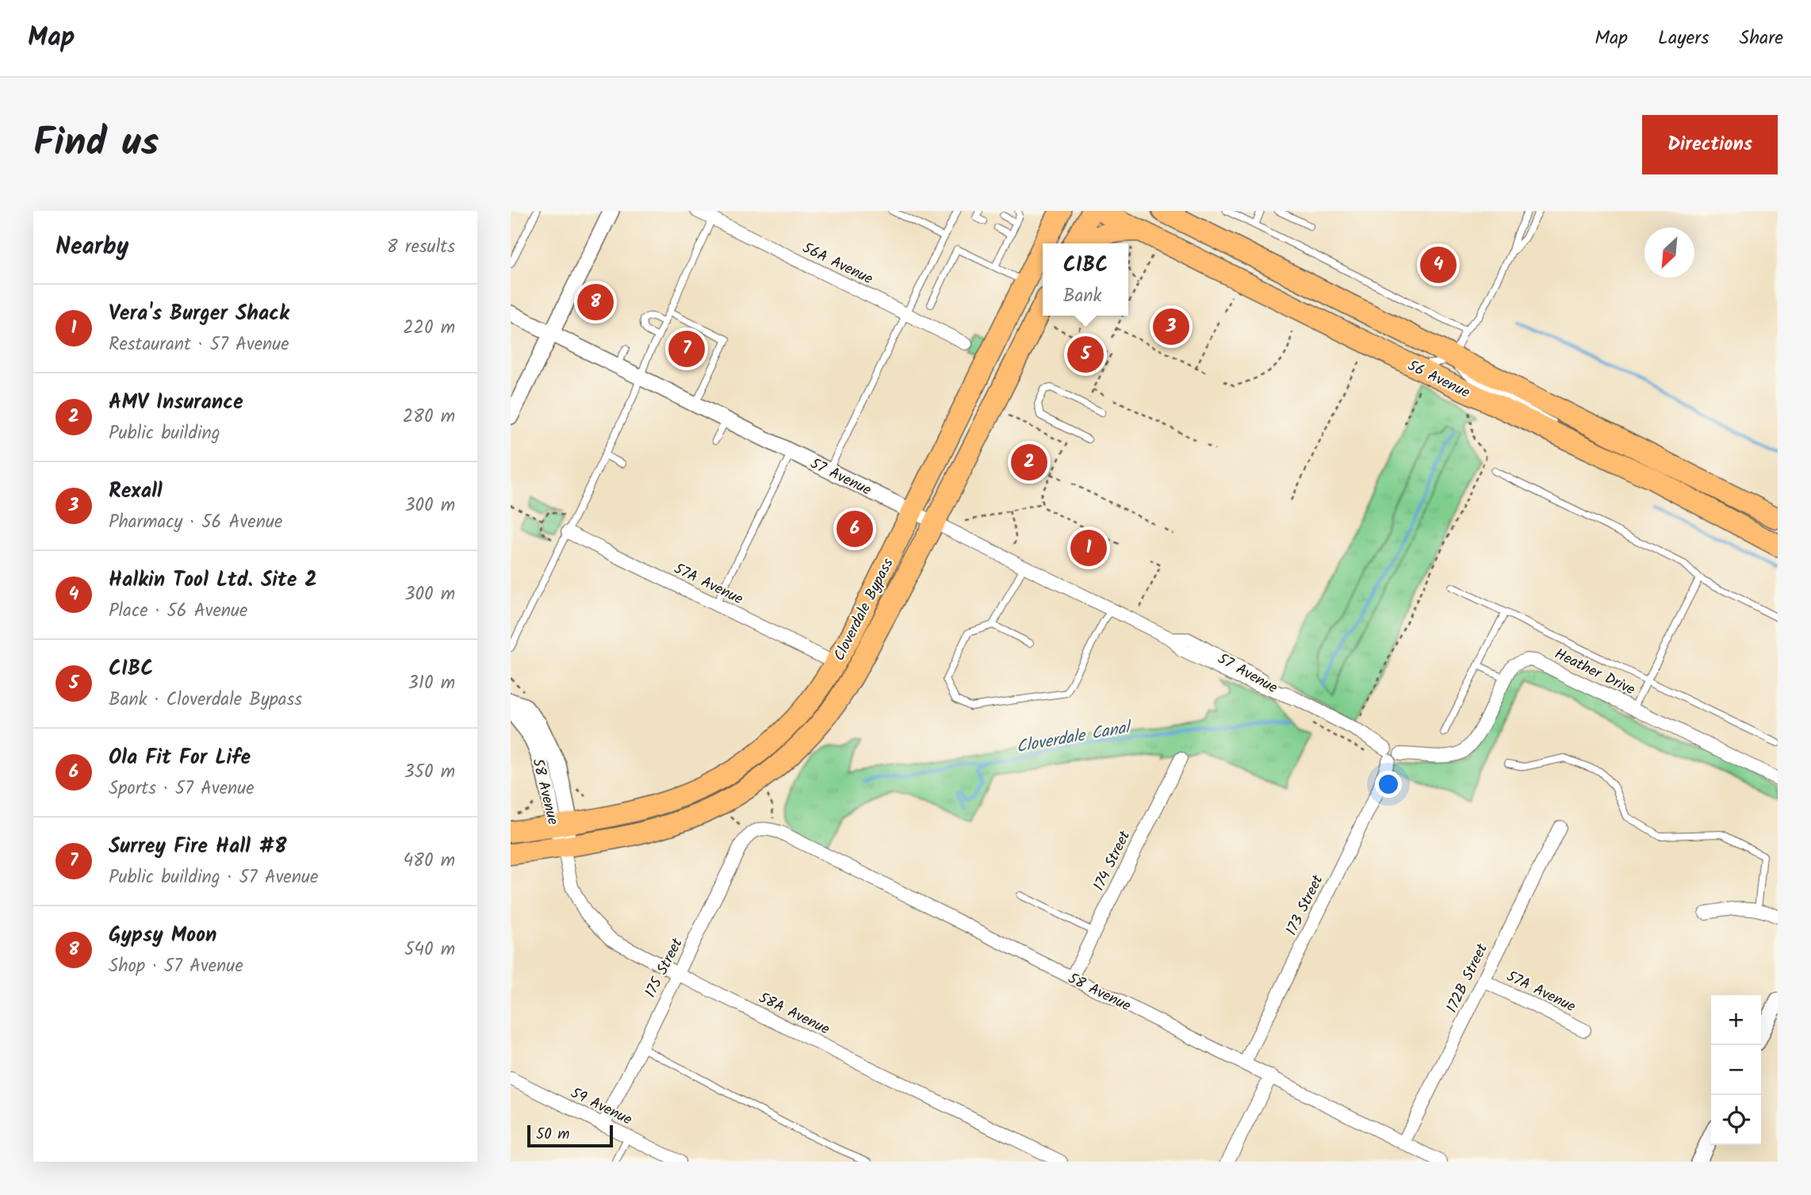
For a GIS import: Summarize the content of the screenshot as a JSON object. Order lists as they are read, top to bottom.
{
  "streets": {
    "highway": ["56 Avenue", "Cloverdale Bypass"],
    "street": [
      "56A Avenue",
      "57 Avenue",
      "57A Avenue",
      "Heather Drive",
      "58 Avenue",
      "174 Street",
      "173 Street",
      "175 Street",
      "172B Street",
      "58A Avenue",
      "59 Avenue"
    ]
  },
  "crossings": [
    ["57 Avenue", "Cloverdale Bypass"],
    ["57 Avenue", "Heather Drive"],
    ["57 Avenue", "173 Street"],
    ["57A Avenue", "Cloverdale Bypass"],
    ["57A Avenue", "172B Street"],
    ["Cloverdale Bypass", "58 Avenue"],
    ["Cloverdale Bypass", "58A Avenue"],
    ["Heather Drive", "173 Street"],
    ["58 Avenue", "174 Street"],
    ["58 Avenue", "173 Street"],
    ["58 Avenue", "175 Street"],
    ["58 Avenue", "172B Street"],
    ["58 Avenue", "58A Avenue"],
    ["175 Street", "58A Avenue"],
    ["175 Street", "59 Avenue"]
  ],
  "water": ["Cloverdale Canal"],
  "scale_bar": "50 m",
  "north": "bottom left",
  "page": {
    "header": "Map",
    "nav": ["Map", "Layers", "Share"],
    "title": "Find us",
    "buttons": "Directions",
    "heading": ["Nearby", "8 results"],
    "pins": [
      "4",
      "8",
      "3",
      "7",
      "5",
      "2",
      "6",
      "1"
    ],
    "popup": ["CIBC", "Bank"],
    "list": [
      {
        "mark": "1",
        "name": "Vera's Burger Shack",
        "note": "Restaurant · 57 Avenue",
        "value": "220 m"
      },
      {
        "mark": "2",
        "name": "AMV Insurance",
        "note": "Public building",
        "value": "280 m"
      },
      {
        "mark": "3",
        "name": "Rexall",
        "note": "Pharmacy · 56 Avenue",
        "value": "300 m"
      },
      {
        "mark": "4",
        "name": "Halkin Tool Ltd. Site 2",
        "note": "Place · 56 Avenue",
        "value": "300 m"
      },
      {
        "mark": "5",
        "name": "CIBC",
        "note": "Bank · Cloverdale Bypass",
        "value": "310 m"
      },
      {
        "mark": "6",
        "name": "Ola Fit For Life",
        "note": "Sports · 57 Avenue",
        "value": "350 m"
      },
      {
        "mark": "7",
        "name": "Surrey Fire Hall #8",
        "note": "Public building · 57 Avenue",
        "value": "480 m"
      },
      {
        "mark": "8",
        "name": "Gypsy Moon",
        "note": "Shop · 57 Avenue",
        "value": "540 m"
      }
    ],
    "map_buttons": ["+", "−"],
    "scale": "50 m"
  }
}
